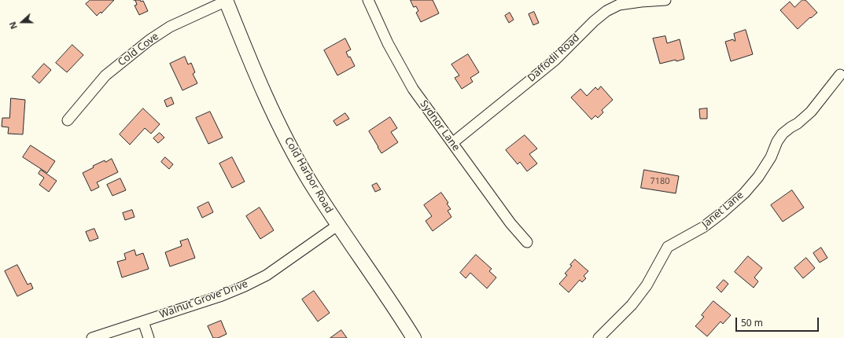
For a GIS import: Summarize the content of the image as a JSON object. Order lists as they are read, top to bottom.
{
  "streets": {
    "main road": ["Cold Harbor Road"],
    "street": [
      "Cold Cove",
      "Daffodil Road",
      "Sydnor Lane",
      "Janet Lane",
      "Walnut Grove Drive"
    ]
  },
  "crossings": [
    ["Cold Cove", "Cold Harbor Road"],
    ["Daffodil Road", "Sydnor Lane"],
    ["Cold Harbor Road", "Walnut Grove Drive"]
  ],
  "house_numbers": ["7180"],
  "scale_bar": "50 m",
  "north": "left"
}
